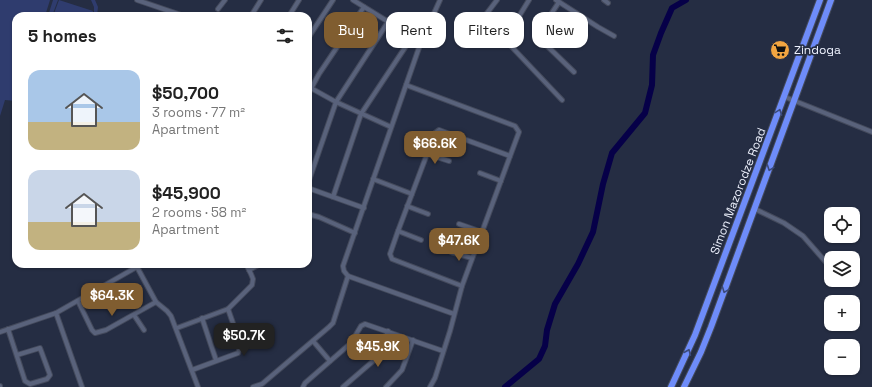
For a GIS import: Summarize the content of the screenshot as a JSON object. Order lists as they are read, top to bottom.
{
  "streets": {
    "highway": ["Simon Mazorodze Road"]
  },
  "places": {
    "supermarket": ["Zindoga"]
  },
  "page": {
    "chip": [
      "Buy",
      "Rent",
      "Filters",
      "New"
    ],
    "heading": "5 homes",
    "list": [
      {
        "name": "$50,700",
        "note": "3 rooms · 77 m² · Apartment"
      },
      {
        "name": "$45,900",
        "note": "2 rooms · 58 m² · Apartment"
      }
    ],
    "price": [
      "$66.6K",
      "$47.6K",
      "$64.3K",
      "$50.7K",
      "$45.9K"
    ],
    "map_buttons": ["+", "−"]
  }
}
